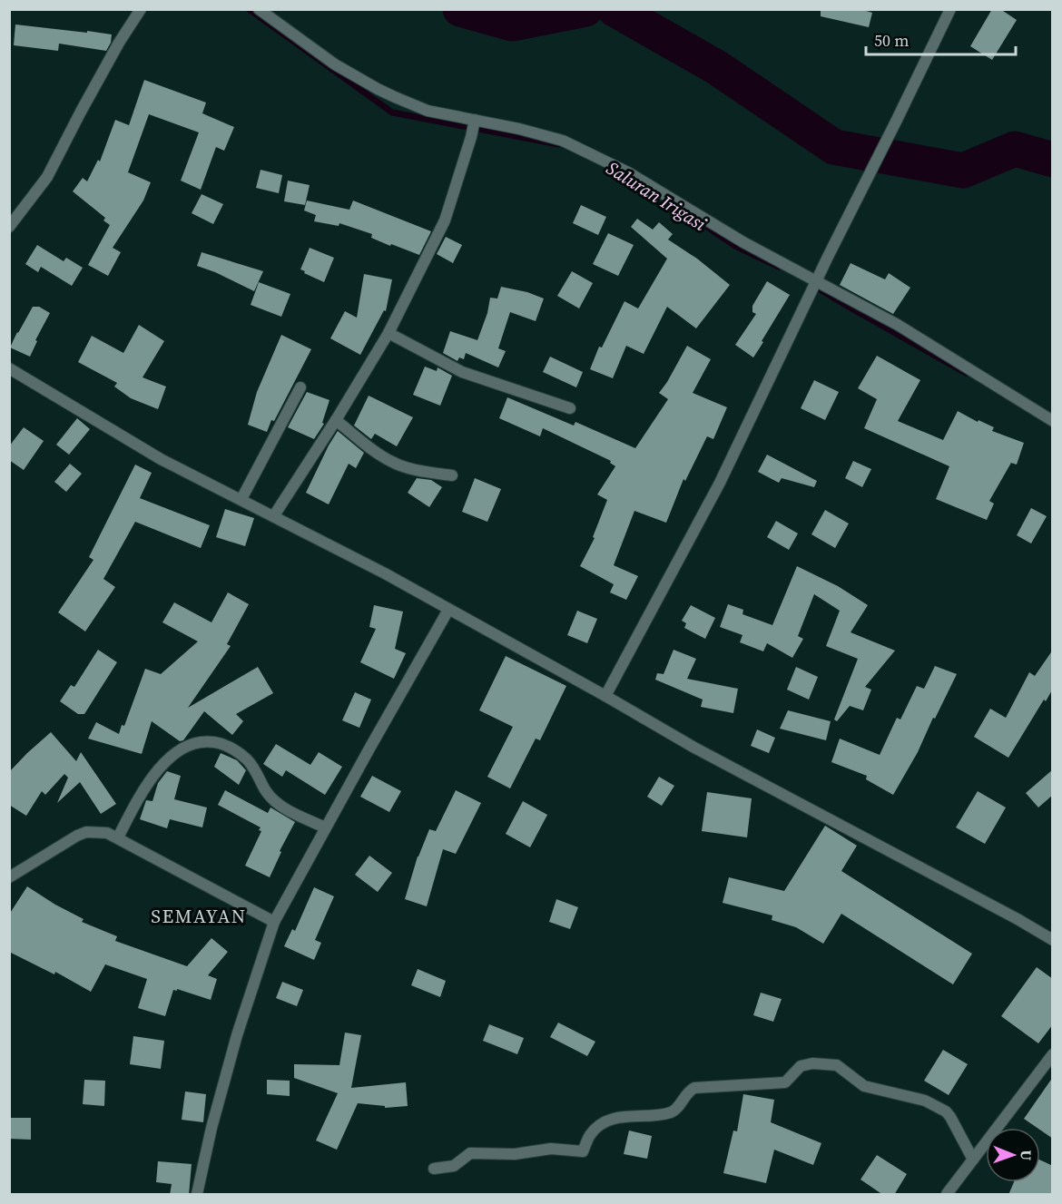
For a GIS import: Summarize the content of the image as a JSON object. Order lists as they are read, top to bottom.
{
  "districts": ["SEMAYAN"],
  "water": ["Saluran Irigasi"],
  "scale_bar": "50 m",
  "north": "right"
}
